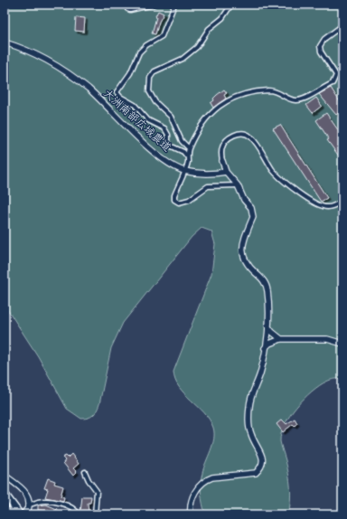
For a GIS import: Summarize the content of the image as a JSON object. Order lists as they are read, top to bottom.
{
  "streets": {
    "street": ["大洲南部広域農道"]
  }
}
